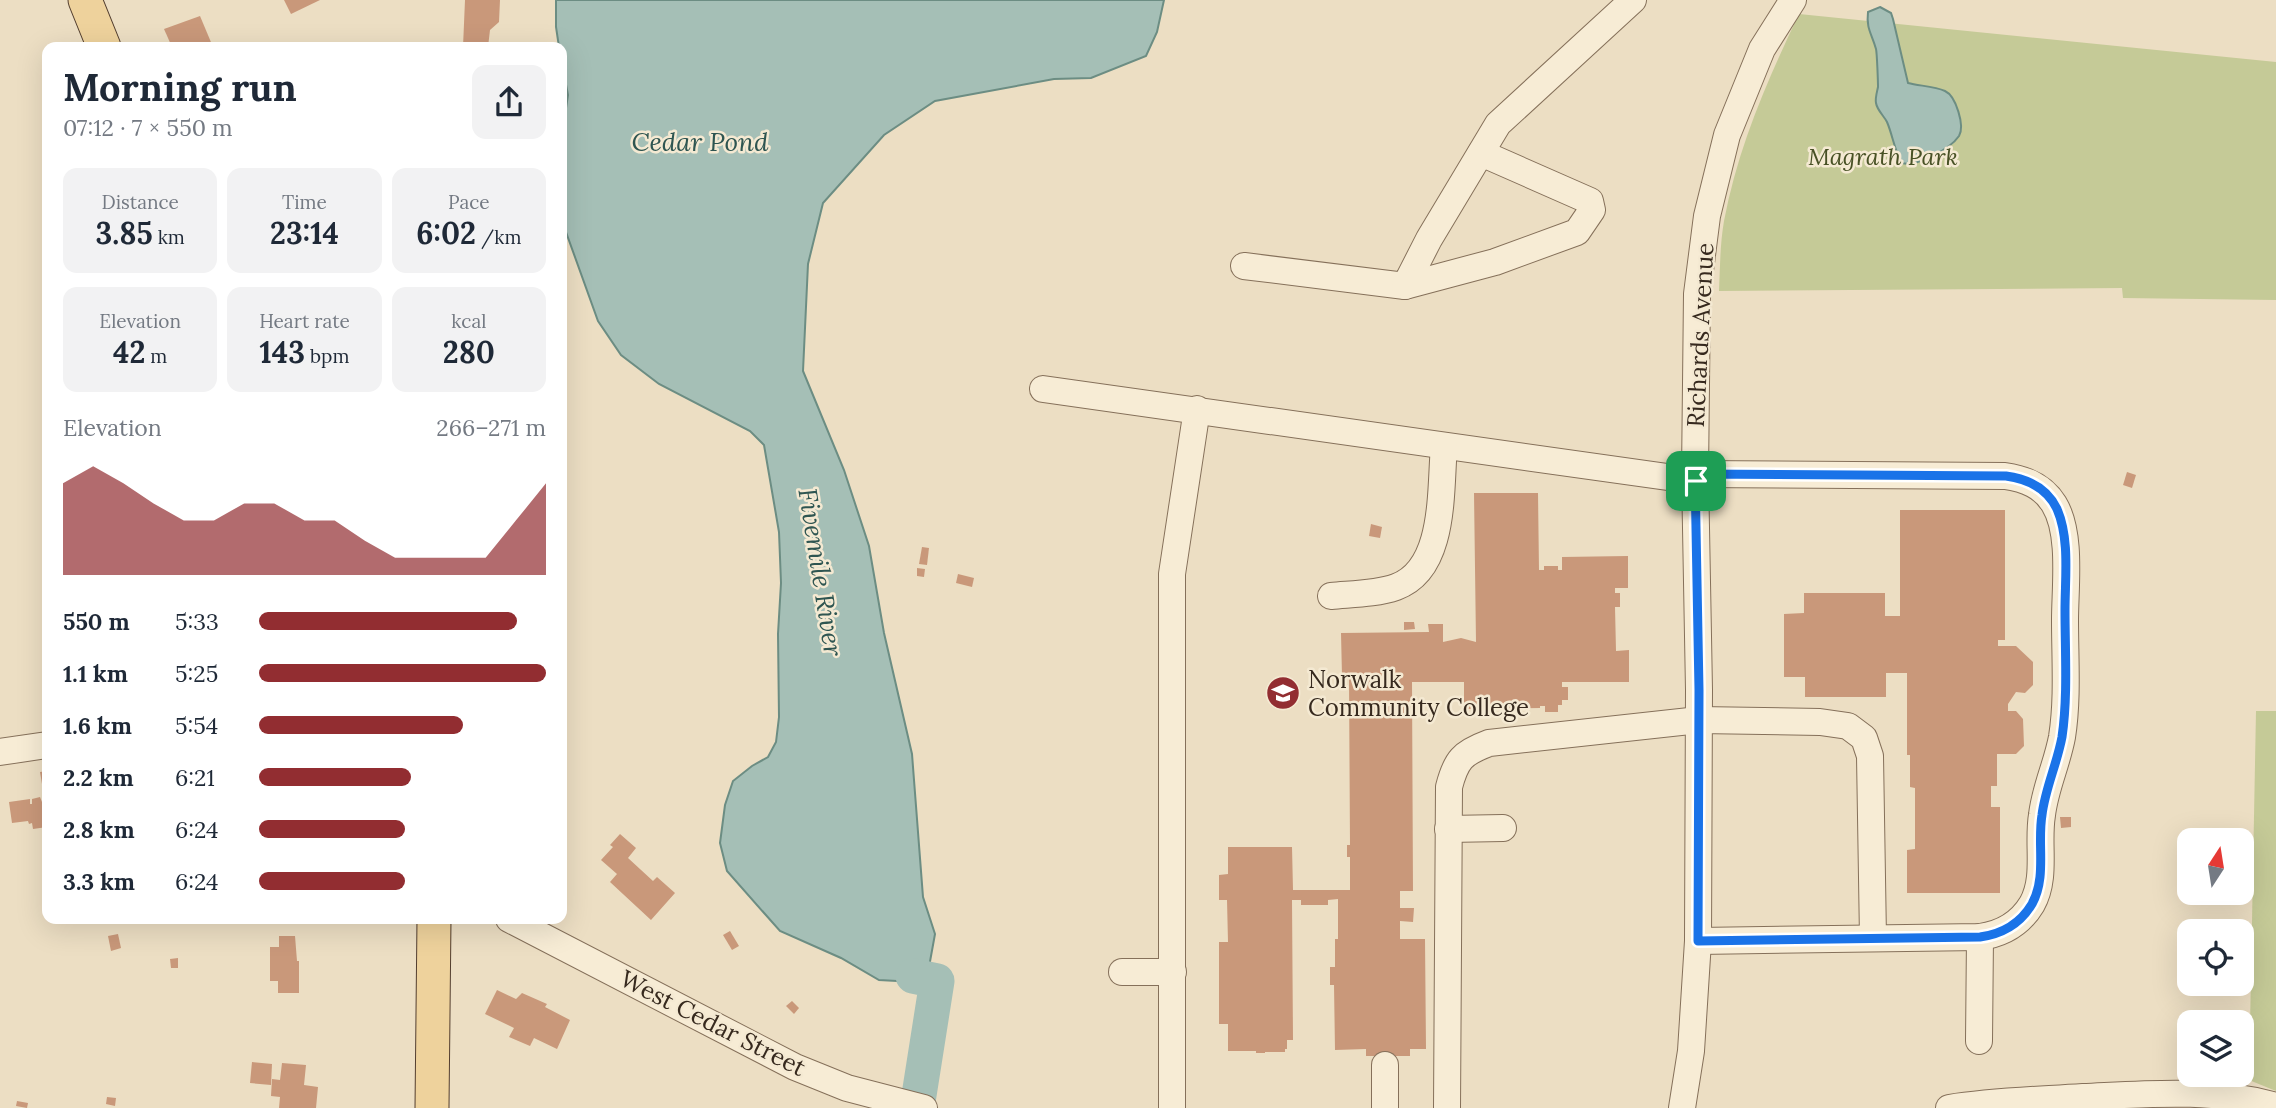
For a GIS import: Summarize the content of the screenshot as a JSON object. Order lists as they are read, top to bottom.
{
  "streets": {
    "street": ["Richards Avenue", "West Cedar Street"]
  },
  "water": ["Cedar Pond", "Fivemile River"],
  "parks": ["Magrath Park"],
  "places": {
    "school or university": ["Norwalk Community College"]
  },
  "north": "top",
  "page": {
    "heading": ["Morning run", "07:12 · 7 × 550 m"],
    "stats": [
      ["Distance", "3.85 km"],
      ["Time", "23:14"],
      ["Pace", "6:02 /km"],
      ["Elevation", "42 m"],
      ["Heart rate", "143 bpm"],
      ["kcal", "280"]
    ],
    "chart": ["Elevation", "266–271 m"],
    "list": [
      {
        "name": "550 m",
        "note": "5:33"
      },
      {
        "name": "1.1 km",
        "note": "5:25"
      },
      {
        "name": "1.6 km",
        "note": "5:54"
      },
      {
        "name": "2.2 km",
        "note": "6:21"
      },
      {
        "name": "2.8 km",
        "note": "6:24"
      },
      {
        "name": "3.3 km",
        "note": "6:24"
      }
    ]
  }
}
